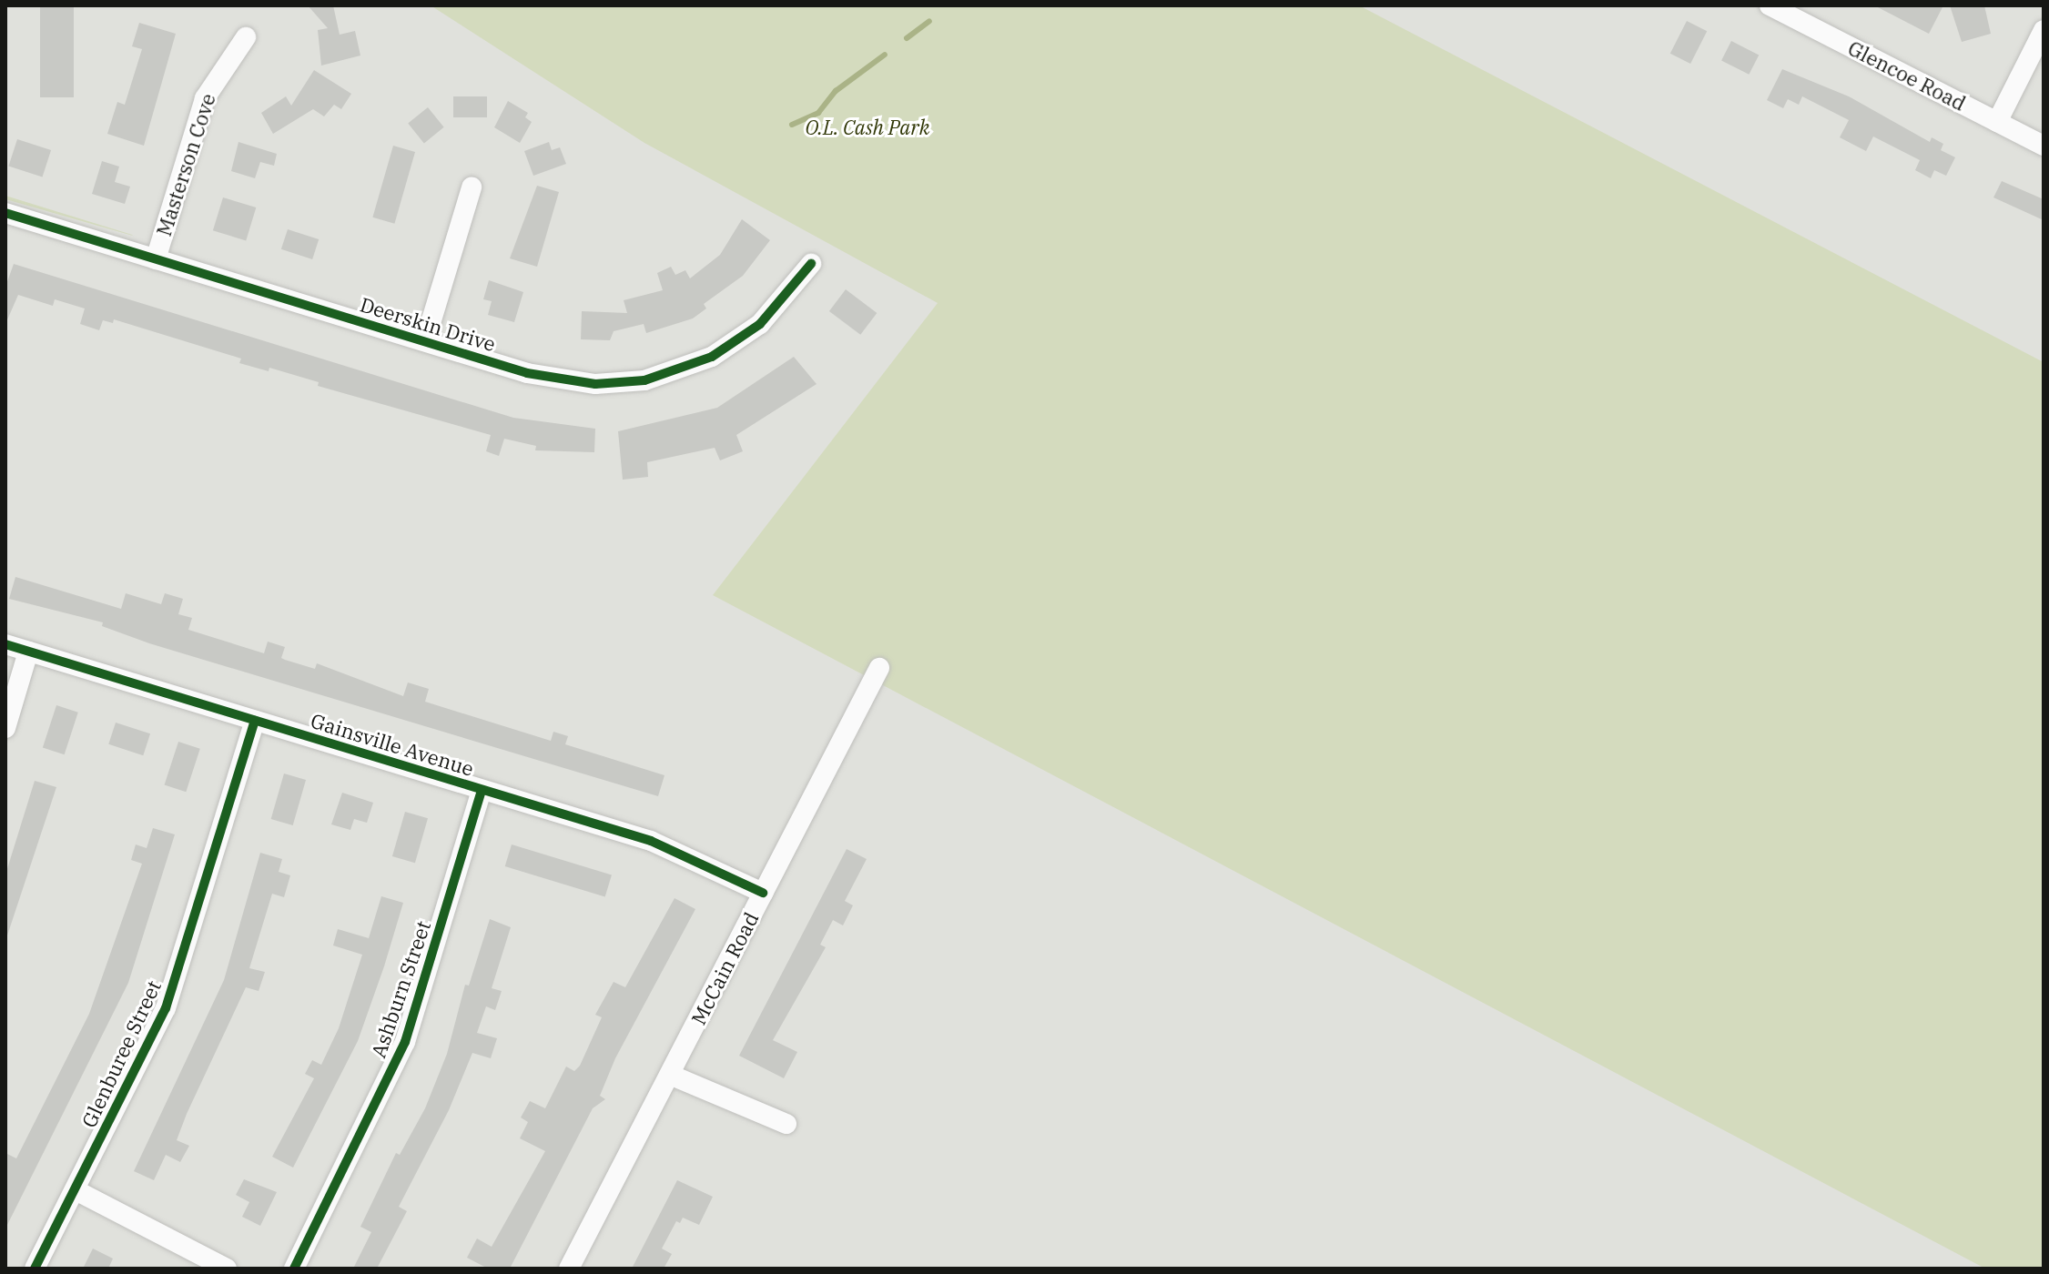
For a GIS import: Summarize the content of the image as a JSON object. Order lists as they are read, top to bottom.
{
  "streets": {
    "street": [
      "Glencoe Road",
      "Masterson Cove",
      "Deerskin Drive",
      "Gainsville Avenue",
      "McCain Road",
      "Ashburn Street",
      "Glenburee Street"
    ]
  },
  "crossings": [
    ["Masterson Cove", "Deerskin Drive"],
    ["Gainsville Avenue", "McCain Road"],
    ["Gainsville Avenue", "Ashburn Street"],
    ["Gainsville Avenue", "Glenburee Street"]
  ],
  "parks": ["O.L. Cash Park"]
}
